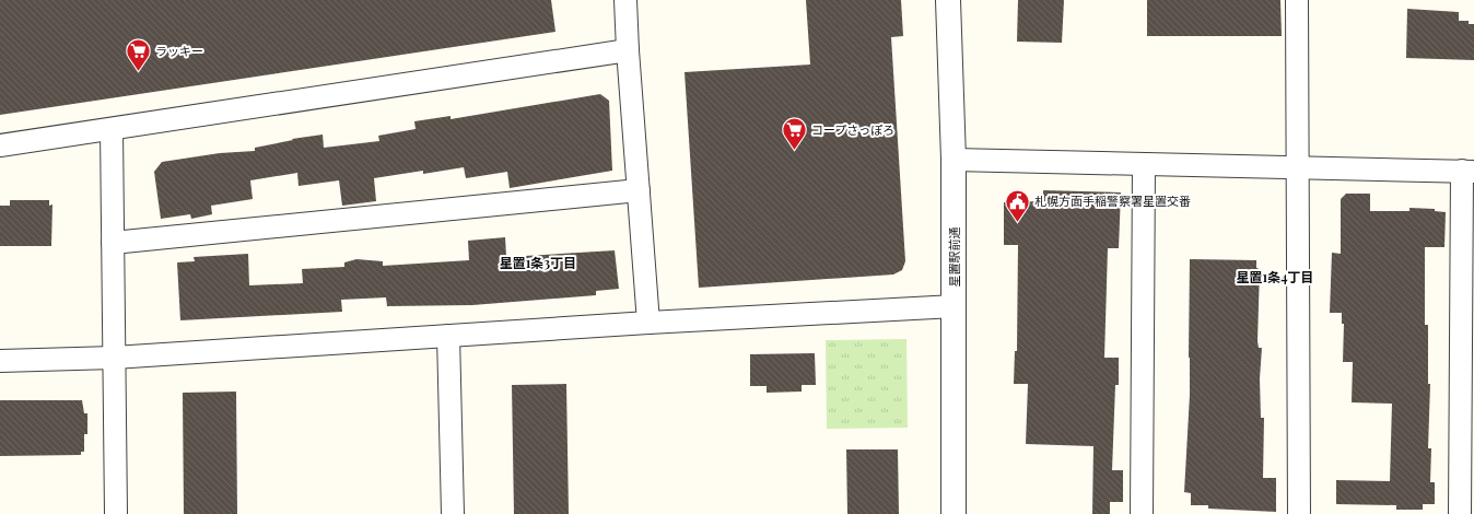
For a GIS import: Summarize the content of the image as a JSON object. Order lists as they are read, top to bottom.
{
  "streets": {
    "street": ["星置駅前通"]
  },
  "districts": ["星置1条3丁目", "星置1条4丁目"],
  "places": {
    "supermarket": ["ラッキー", "コープさっぽろ"],
    "public building": ["札幌方面手稲警察署星置交番"]
  }
}
